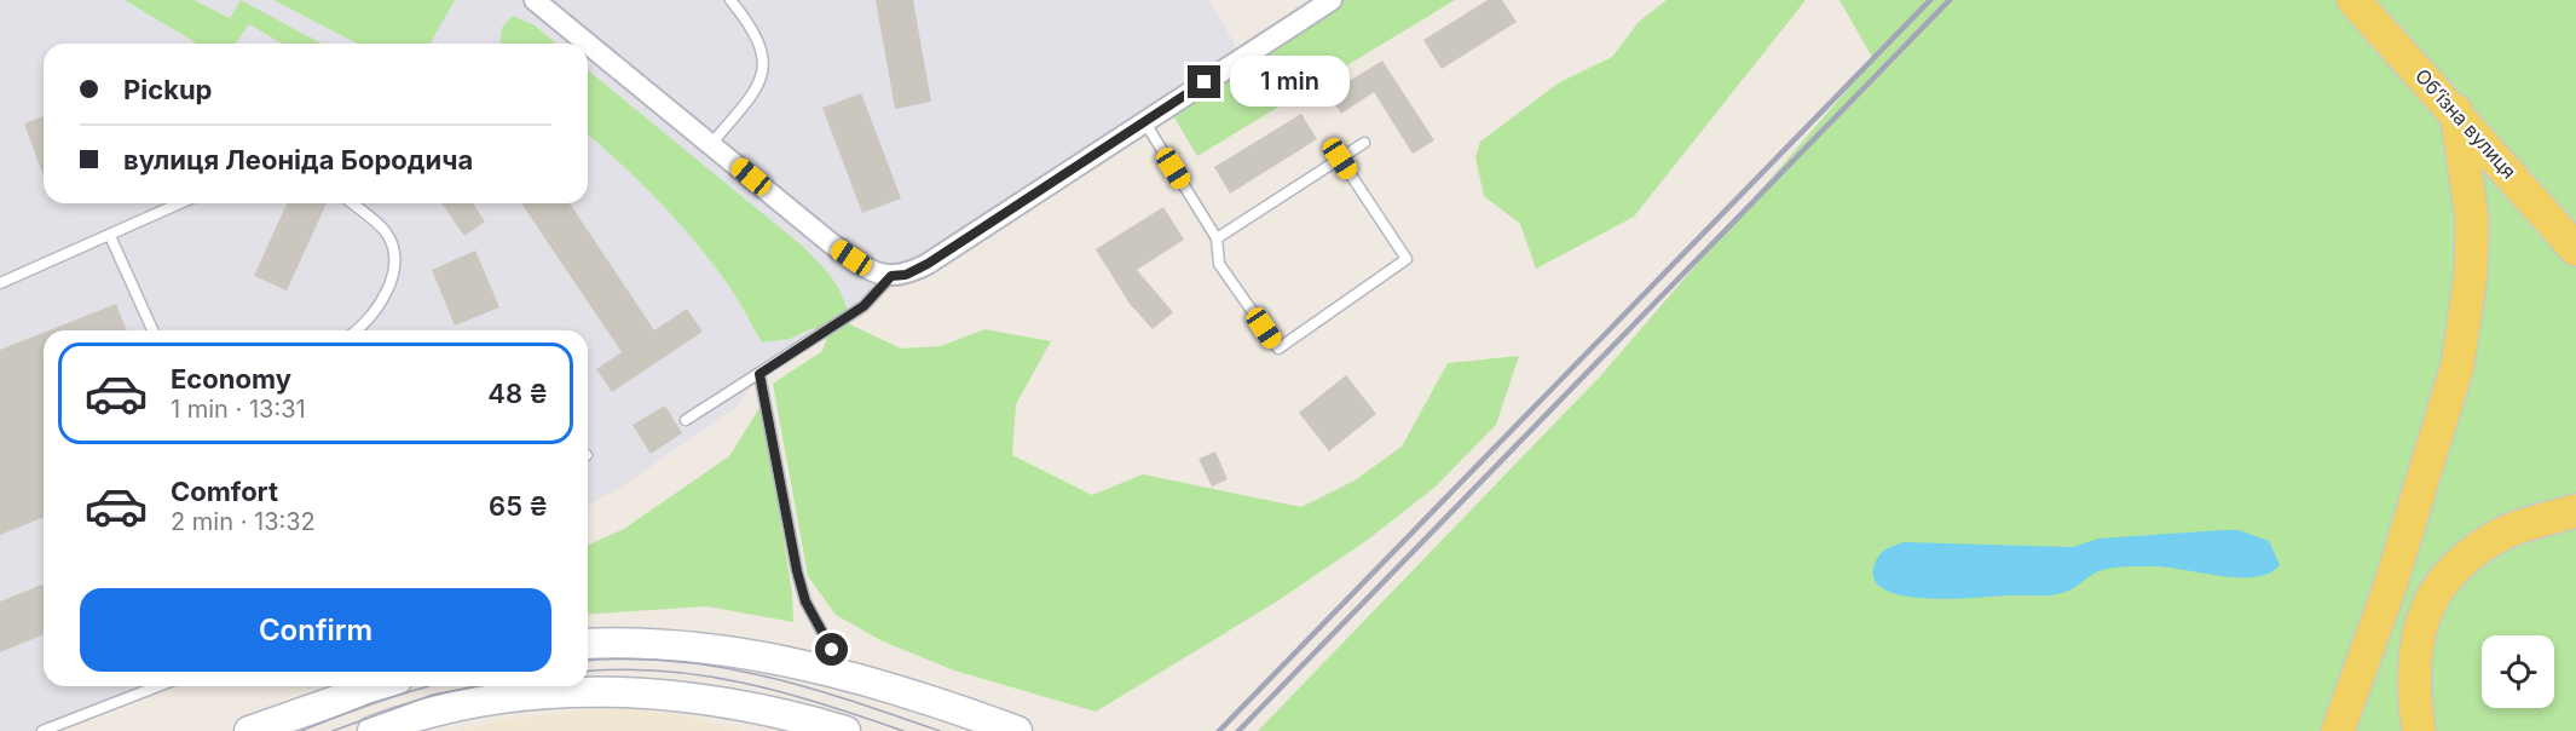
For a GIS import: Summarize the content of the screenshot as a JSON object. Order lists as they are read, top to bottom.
{
  "streets": {
    "main road": ["Обʼїзна вулиця"]
  },
  "page": {
    "banner": ["Pickup", "вулиця Леоніда Бородича"],
    "bubble": "1 min",
    "list": [
      {
        "name": "Economy",
        "note": "1 min · 13:31",
        "value": "48 ₴"
      },
      {
        "name": "Comfort",
        "note": "2 min · 13:32",
        "value": "65 ₴"
      }
    ],
    "buttons": "Confirm"
  }
}
